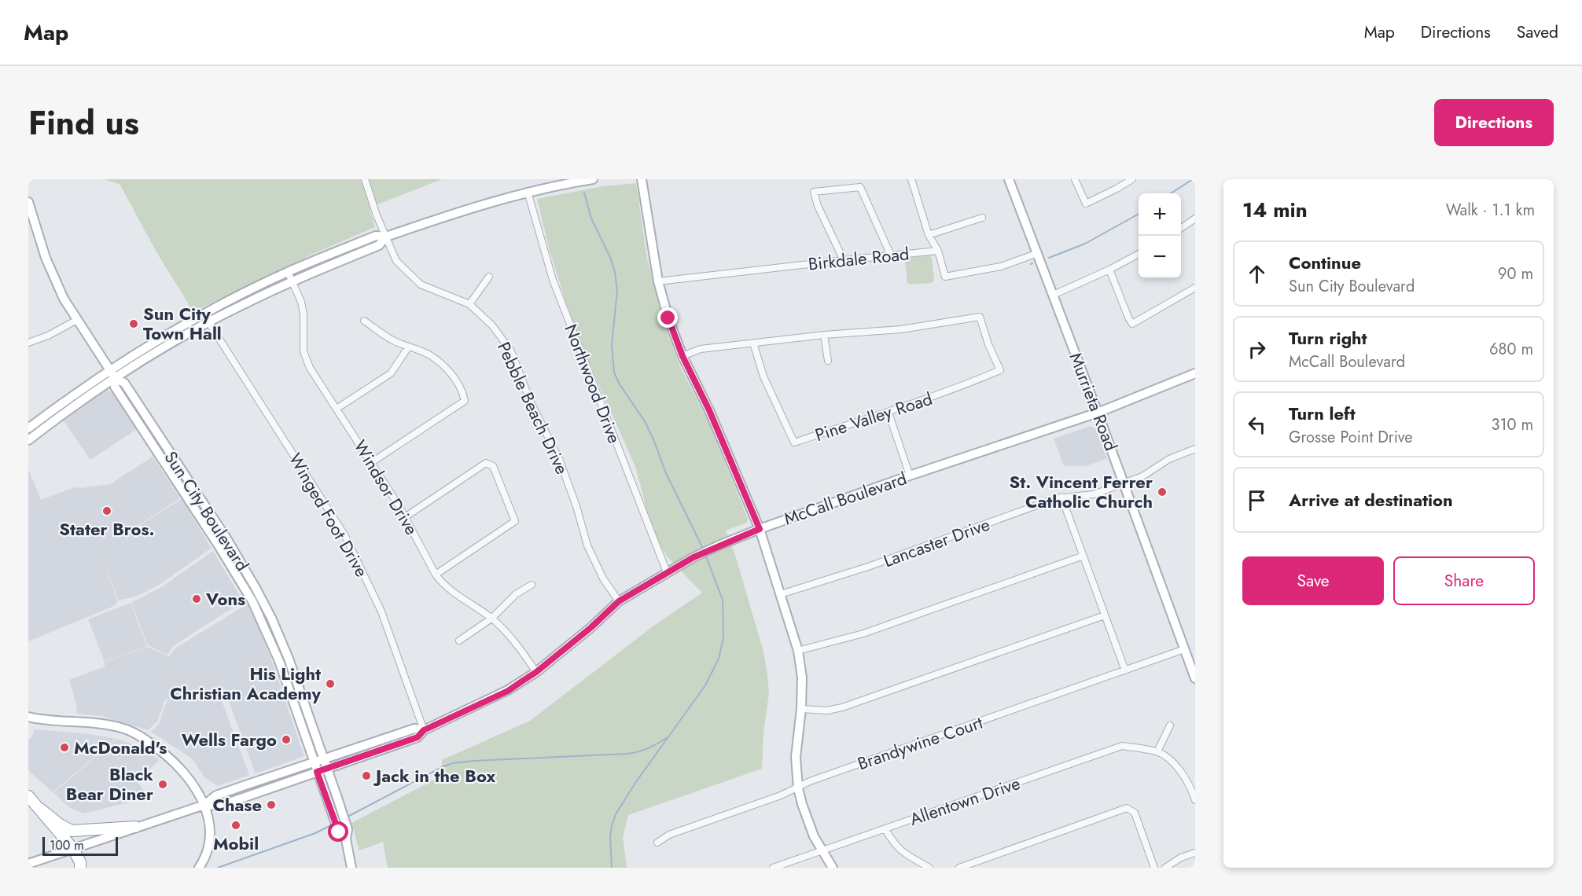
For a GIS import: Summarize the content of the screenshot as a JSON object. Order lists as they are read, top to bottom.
{
  "streets": {
    "street": [
      "Birkdale Road",
      "Northwood Drive",
      "Murrieta Road",
      "Pebble Beach Drive",
      "Pine Valley Road",
      "Windsor Drive",
      "McCall Boulevard",
      "Sun City Boulevard",
      "Winged Foot Drive",
      "Lancaster Drive",
      "Brandywine Court",
      "Allentown Drive"
    ]
  },
  "crossings": [
    ["Northwood Drive", "McCall Boulevard"],
    ["Murrieta Road", "McCall Boulevard"],
    ["Murrieta Road", "Lancaster Drive"],
    ["Murrieta Road", "Brandywine Court"],
    ["Pebble Beach Drive", "McCall Boulevard"],
    ["Windsor Drive", "McCall Boulevard"],
    ["McCall Boulevard", "Sun City Boulevard"],
    ["McCall Boulevard", "Winged Foot Drive"]
  ],
  "places": [
    "Sun City Town Hall",
    "St. Vincent Ferrer Catholic Church",
    "Stater Bros.",
    "Vons",
    "His Light Christian Academy",
    "Wells Fargo",
    "McDonald's",
    "Jack in the Box",
    "Black Bear Diner",
    "Chase",
    "Mobil"
  ],
  "scale_bar": "100 m",
  "page": {
    "header": "Map",
    "nav": ["Map", "Directions", "Saved"],
    "title": "Find us",
    "buttons": [
      "Directions",
      ["Save", "Share"]
    ],
    "heading": ["14 min", "Walk · 1.1 km"],
    "map_buttons": ["+", "−"],
    "list": [
      ["Continue", "Sun City Boulevard", "90 m"],
      ["Turn right", "McCall Boulevard", "680 m"],
      ["Turn left", "Grosse Point Drive", "310 m"],
      "Arrive at destination"
    ],
    "scale": "100 m"
  }
}
